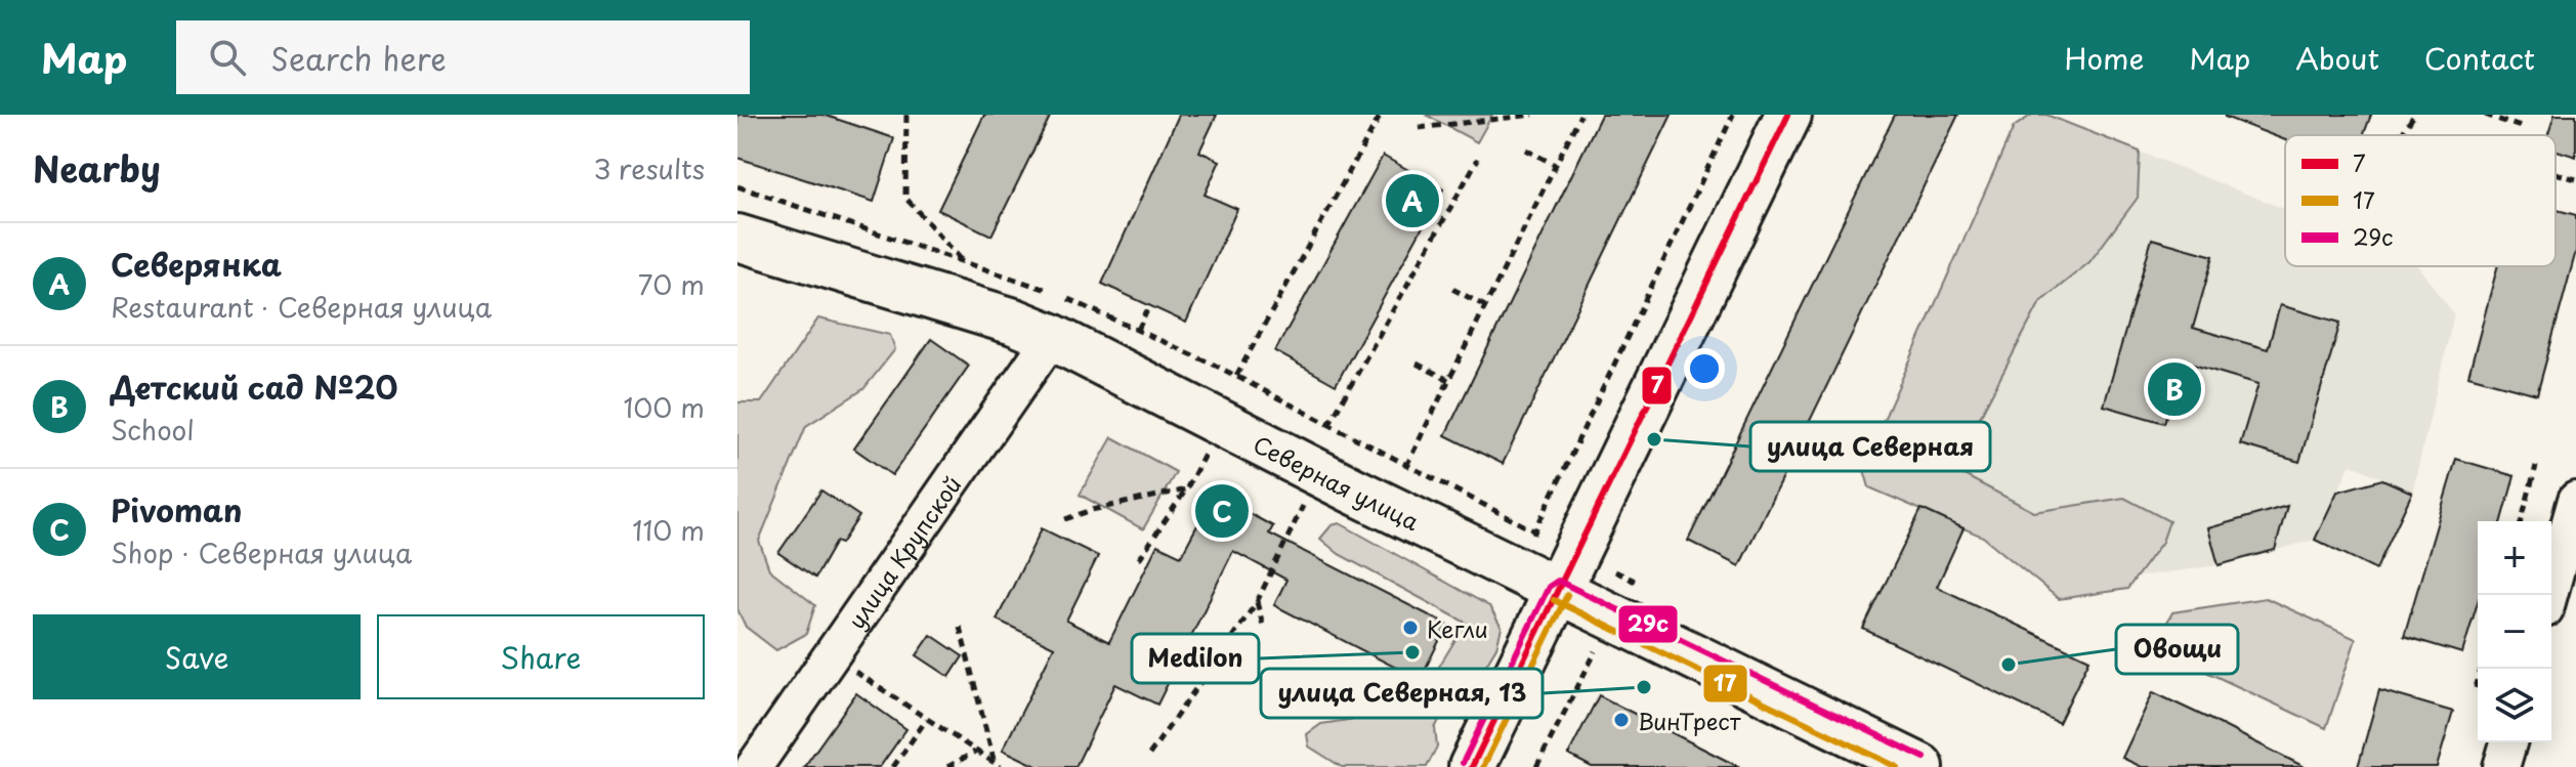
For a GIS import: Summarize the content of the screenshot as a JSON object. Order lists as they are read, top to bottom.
{
  "streets": {
    "street": ["Северная улица", "улица Крупской"]
  },
  "crossings": [
    ["Северная улица", "улица Крупской"]
  ],
  "places": [
    "улица Северная",
    "Кегли",
    "Medilon",
    "Овощи",
    "улица Северная, 13",
    "ВинТрест"
  ],
  "lines": ["transit line 7", "transit line 29с", "transit line 17"],
  "legend": ["7", "17", "29с"],
  "page": {
    "header": "Map",
    "search": "Search here",
    "nav": [
      "Home",
      "Map",
      "About",
      "Contact"
    ],
    "heading": ["Nearby", "3 results"],
    "pins": ["A", "B", "C"],
    "list": [
      {
        "mark": "A",
        "name": "Северянка",
        "note": "Restaurant · Северная улица",
        "value": "70 m"
      },
      {
        "mark": "B",
        "name": "Детский сад №20",
        "note": "School",
        "value": "100 m"
      },
      {
        "mark": "C",
        "name": "Pivoman",
        "note": "Shop · Северная улица",
        "value": "110 m"
      }
    ],
    "map_buttons": ["+", "−"],
    "buttons": ["Save", "Share"]
  }
}
